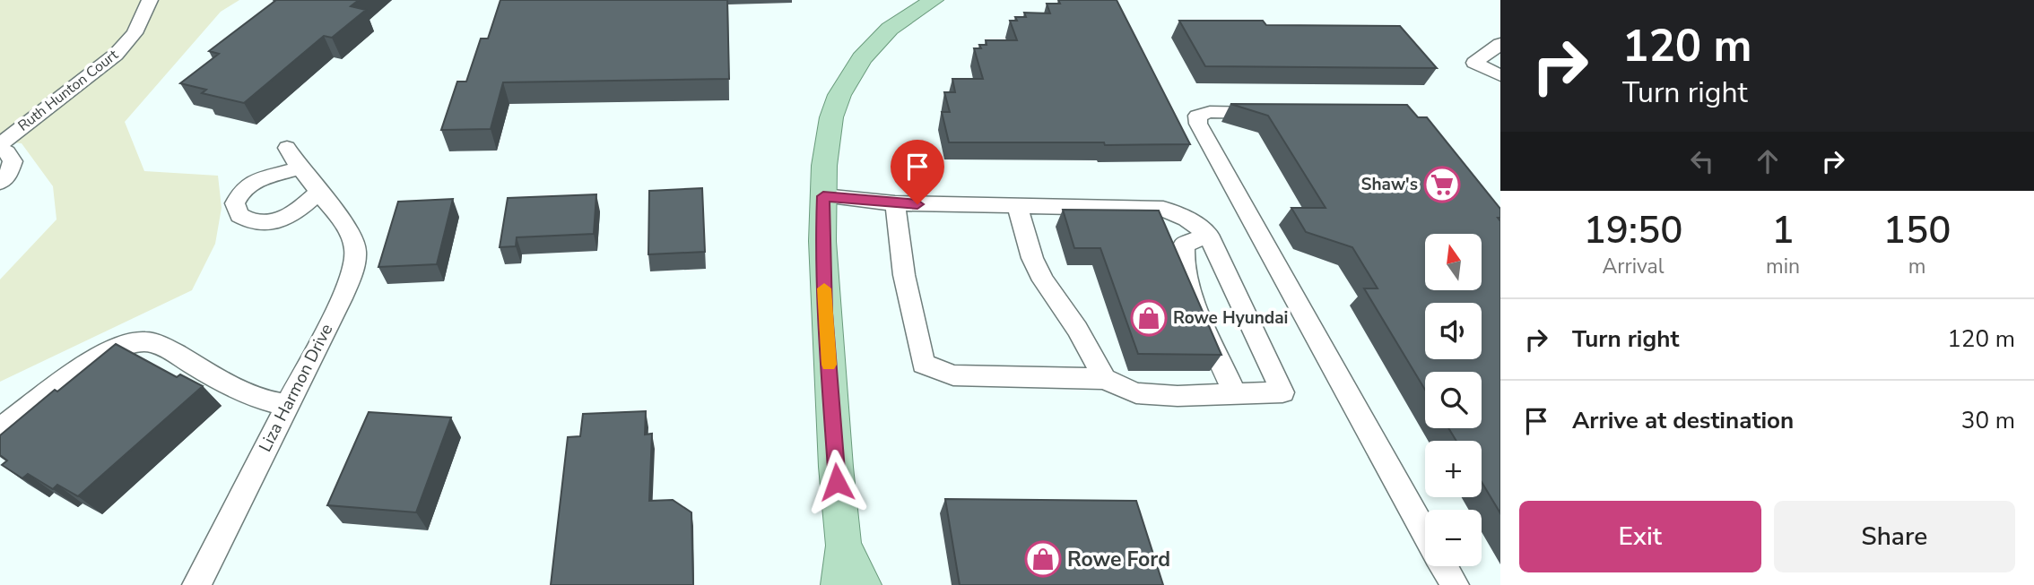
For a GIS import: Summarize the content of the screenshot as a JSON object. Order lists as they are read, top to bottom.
{
  "streets": {
    "street": ["Ruth Hunton Court", "Liza Harmon Drive"]
  },
  "places": {
    "supermarket": ["Shaw's"],
    "shop": ["Rowe Hyundai", "Rowe Ford"]
  },
  "north": "top",
  "page": {
    "turn": ["120 m", "Turn right"],
    "eta": [
      "19:50",
      "Arrival",
      "1",
      "min",
      "150",
      "m"
    ],
    "map_buttons": ["+", "−"],
    "list": [
      {
        "name": "Turn right",
        "value": "120 m"
      },
      {
        "name": "Arrive at destination",
        "value": "30 m"
      }
    ],
    "buttons": ["Exit", "Share"]
  }
}
